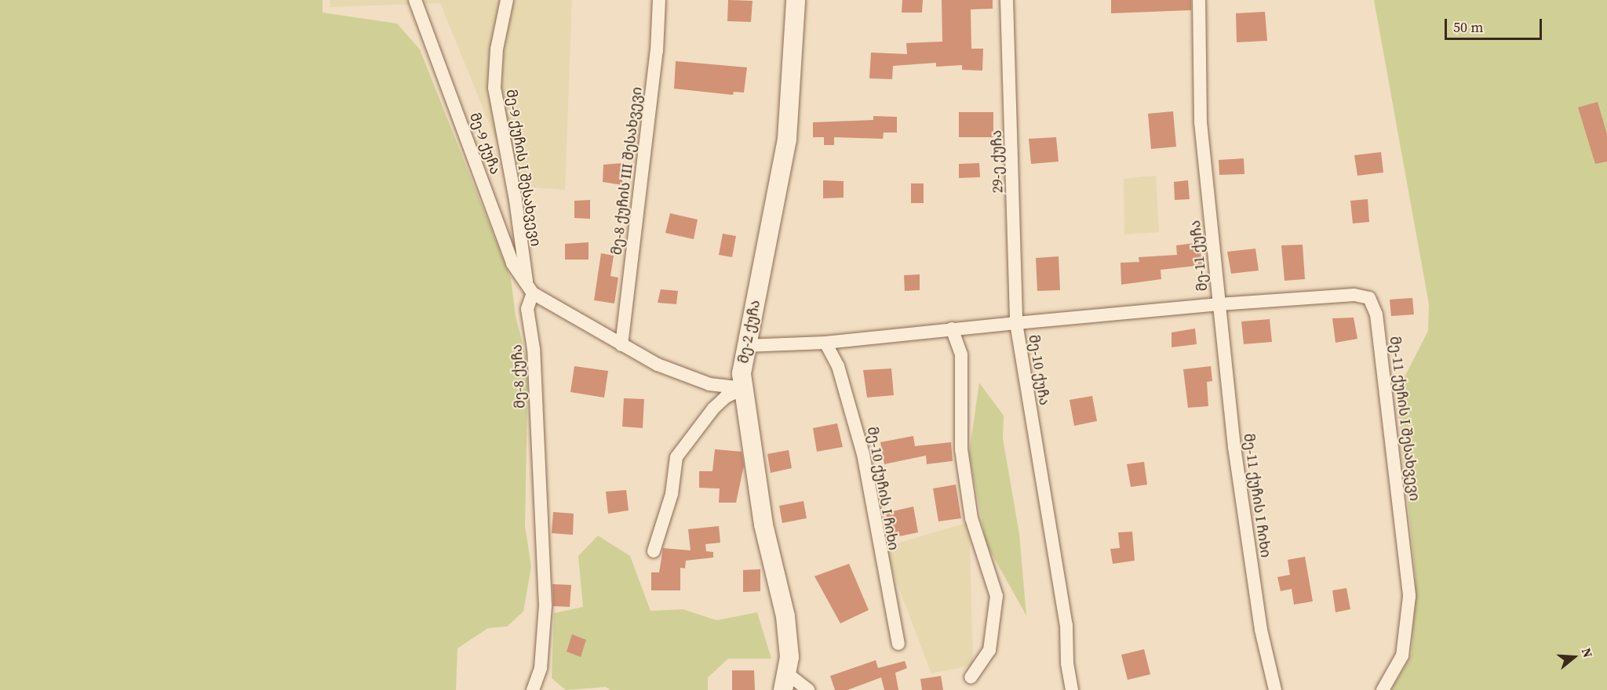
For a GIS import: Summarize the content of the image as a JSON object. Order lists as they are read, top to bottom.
{
  "streets": {
    "main road": ["მე-2 ქუჩა"],
    "street": [
      "მე-9 ქუჩა",
      "29-ე ქუჩა",
      "მე-9 ქუჩის I შესახვევი",
      "მე-8 ქუჩის III შესახვევი",
      "მე-11 ქუჩა",
      "მე-10 ქუჩა",
      "მე-8 ქუჩა",
      "მე-11 ქუჩის I შესახვევი",
      "მე-10 ქუჩის I ჩიხი",
      "მე-11 ქუჩის I ჩიხი"
    ]
  },
  "crossings": [
    ["მე-9 ქუჩა", "მე-9 ქუჩის I შესახვევი"],
    ["მე-9 ქუჩა", "მე-8 ქუჩა"],
    ["29-ე ქუჩა", "მე-11 ქუჩა"],
    ["29-ე ქუჩა", "მე-10 ქუჩა"],
    ["მე-9 ქუჩის I შესახვევი", "მე-8 ქუჩა"],
    ["მე-11 ქუჩა", "მე-10 ქუჩა"],
    ["მე-11 ქუჩა", "მე-11 ქუჩის I შესახვევი"],
    ["მე-11 ქუჩა", "მე-11 ქუჩის I ჩიხი"],
    ["მე-2 ქუჩა", "მე-10 ქუჩა"],
    ["მე-10 ქუჩა", "მე-10 ქუჩის I ჩიხი"],
    ["მე-11 ქუჩის I შესახვევი", "მე-11 ქუჩის I ჩიხი"]
  ],
  "scale_bar": "50 m",
  "north": "right"
}
